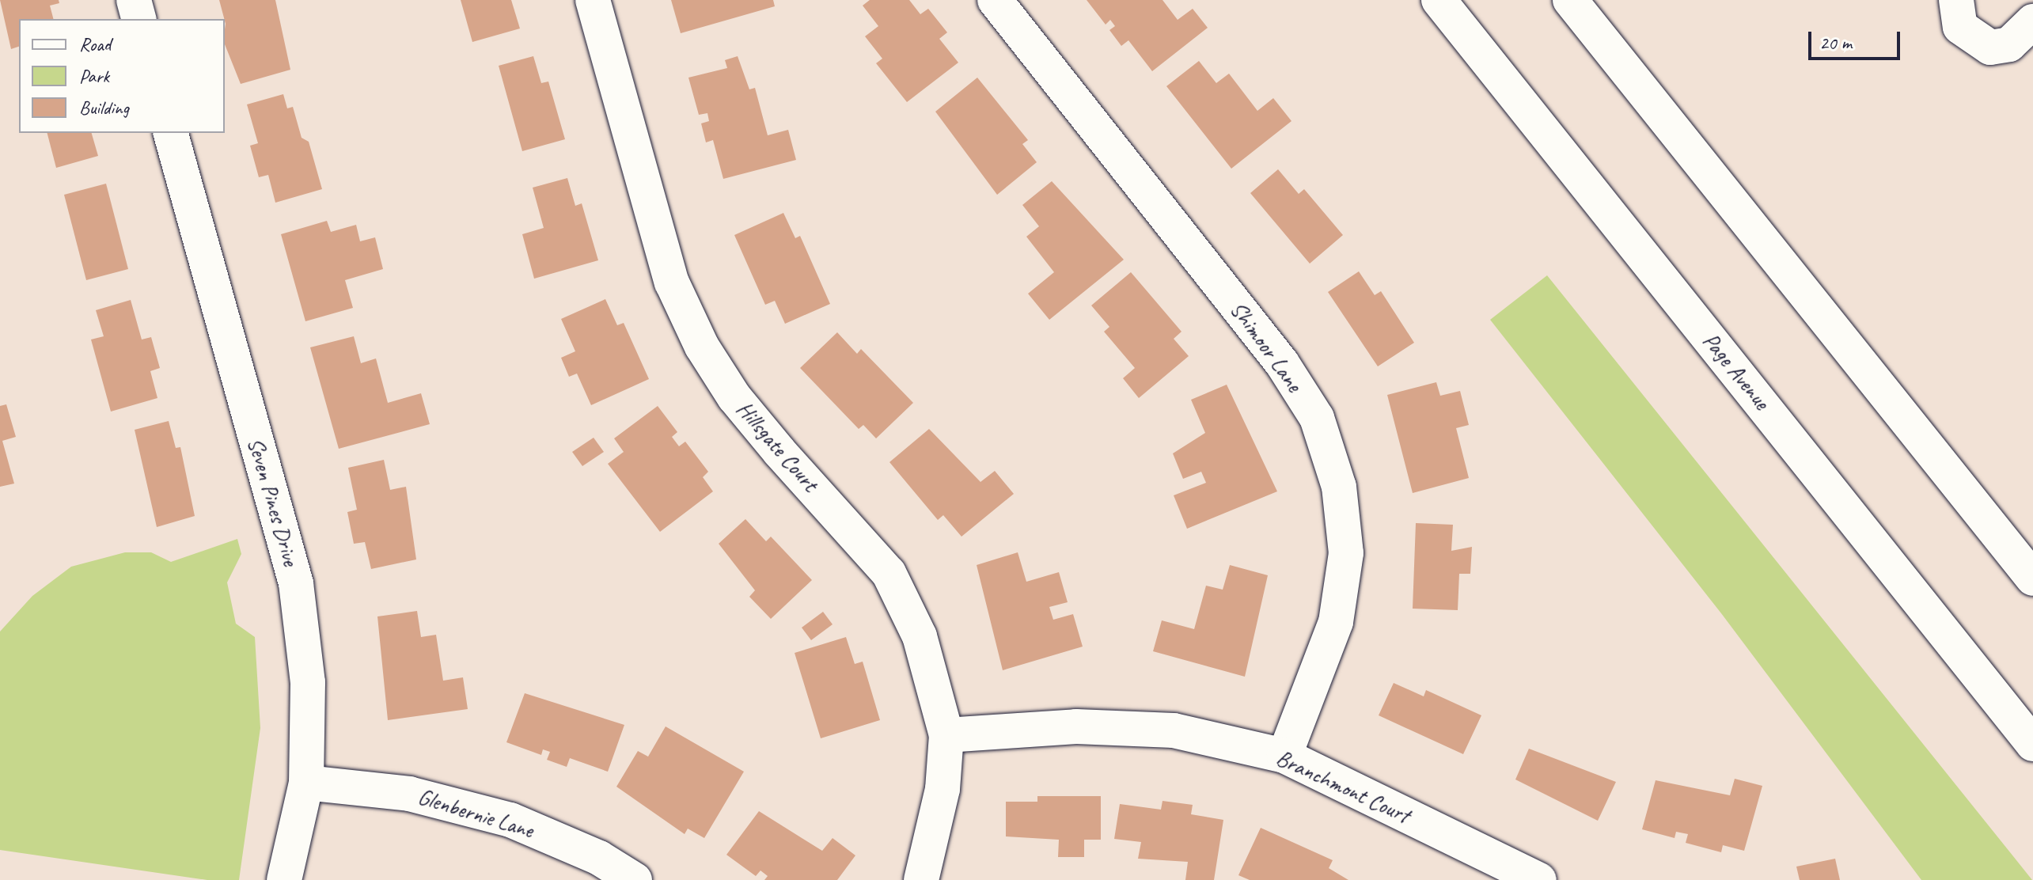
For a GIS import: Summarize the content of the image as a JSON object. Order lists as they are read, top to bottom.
{
  "streets": {
    "main road": [
      "Shimoor Lane",
      "Page Avenue",
      "Hillsgate Court",
      "Seven Pines Drive",
      "Branchmont Court",
      "Glenbernie Lane"
    ]
  },
  "crossings": [
    ["Shimoor Lane", "Branchmont Court"],
    ["Hillsgate Court", "Branchmont Court"],
    ["Seven Pines Drive", "Glenbernie Lane"]
  ],
  "legend": ["Road", "Park", "Building"],
  "scale_bar": "20 m"
}
